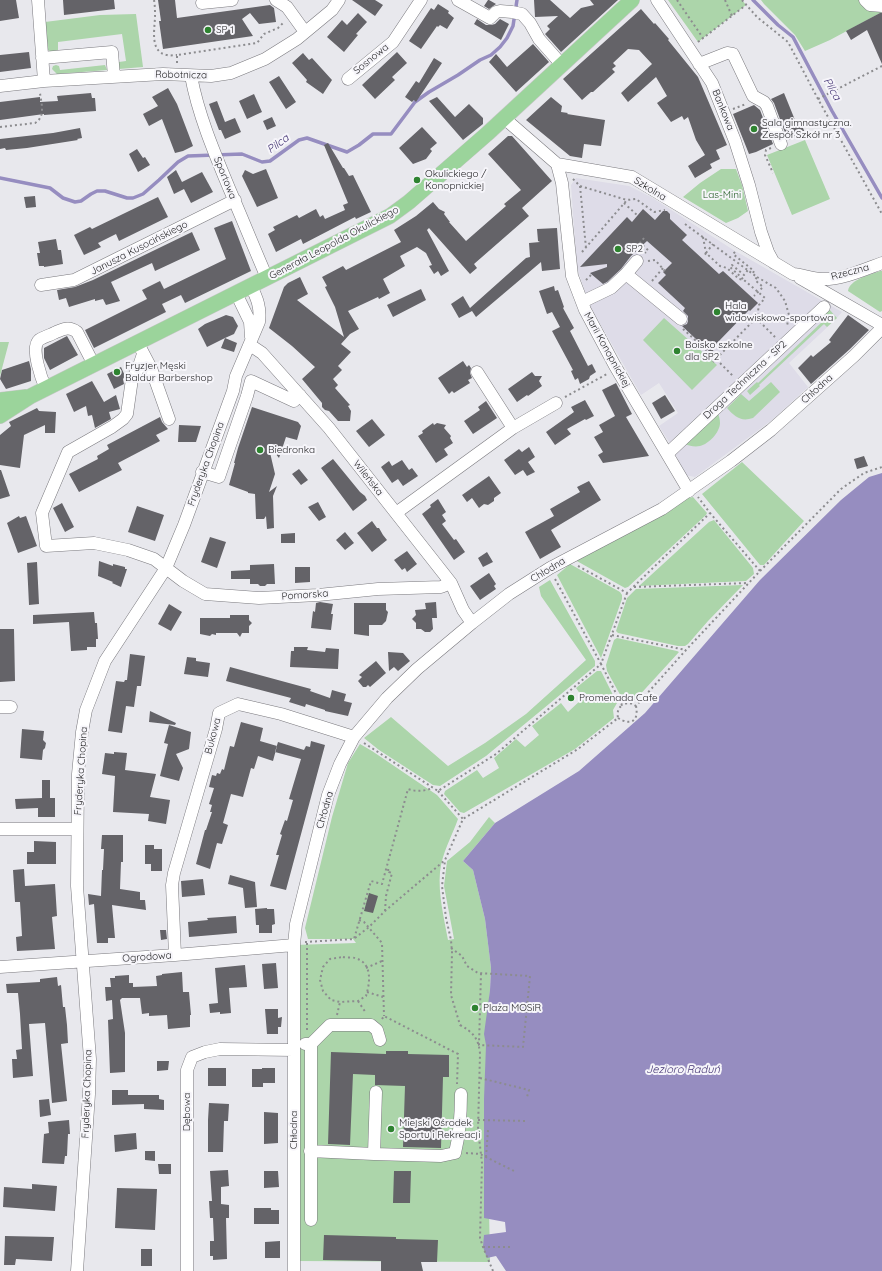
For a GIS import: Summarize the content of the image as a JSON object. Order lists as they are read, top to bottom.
{
  "streets": {
    "main road": ["Generała Leopolda Okulickiego"],
    "street": [
      "Sosnowa",
      "Robotnicza",
      "Bankowa",
      "Sportowa",
      "Szkolna",
      "Janusza Kusocińskiego",
      "Rzeczna",
      "Marii Konopnickiej",
      "Droga Techniczna - SP2",
      "Chłodna",
      "Fryderyka Chopina",
      "Wileńska",
      "Pomorska",
      "Bukowa",
      "Ogrodowa",
      "Dębowa"
    ]
  },
  "crossings": [
    ["Robotnicza", "Sportowa"],
    ["Bankowa", "Szkolna"],
    ["Bankowa", "Rzeczna"],
    ["Sportowa", "Generała Leopolda Okulickiego"],
    ["Sportowa", "Janusza Kusocińskiego"],
    ["Szkolna", "Rzeczna"],
    ["Szkolna", "Marii Konopnickiej"],
    ["Generała Leopolda Okulickiego", "Fryderyka Chopina"],
    ["Generała Leopolda Okulickiego", "Pomorska"],
    ["Marii Konopnickiej", "Droga Techniczna - SP2"],
    ["Marii Konopnickiej", "Chłodna"],
    ["Chłodna", "Wileńska"],
    ["Chłodna", "Bukowa"],
    ["Chłodna", "Ogrodowa"],
    ["Chłodna", "Dębowa"],
    ["Fryderyka Chopina", "Wileńska"],
    ["Fryderyka Chopina", "Pomorska"],
    ["Fryderyka Chopina", "Ogrodowa"],
    ["Wileńska", "Pomorska"],
    ["Bukowa", "Ogrodowa"]
  ],
  "water": ["Pilca", "Jezioro Raduń"],
  "parks": ["Las-Mini"],
  "places": [
    "SP 1",
    "Sala gimnastyczna. Zespół Szkół nr 3",
    "Okulickiego / Konopnickiej",
    "SP2",
    "Hala widowiskowo-sportowa",
    "Boisko szkolne dla SP2",
    "Fryzjer Męski Baldur Barbershop",
    "Biedronka",
    "Promenada Cafe",
    "Plaża MOSiR",
    "Miejski Ośrodek Sportu i Rekreacji"
  ]
}
